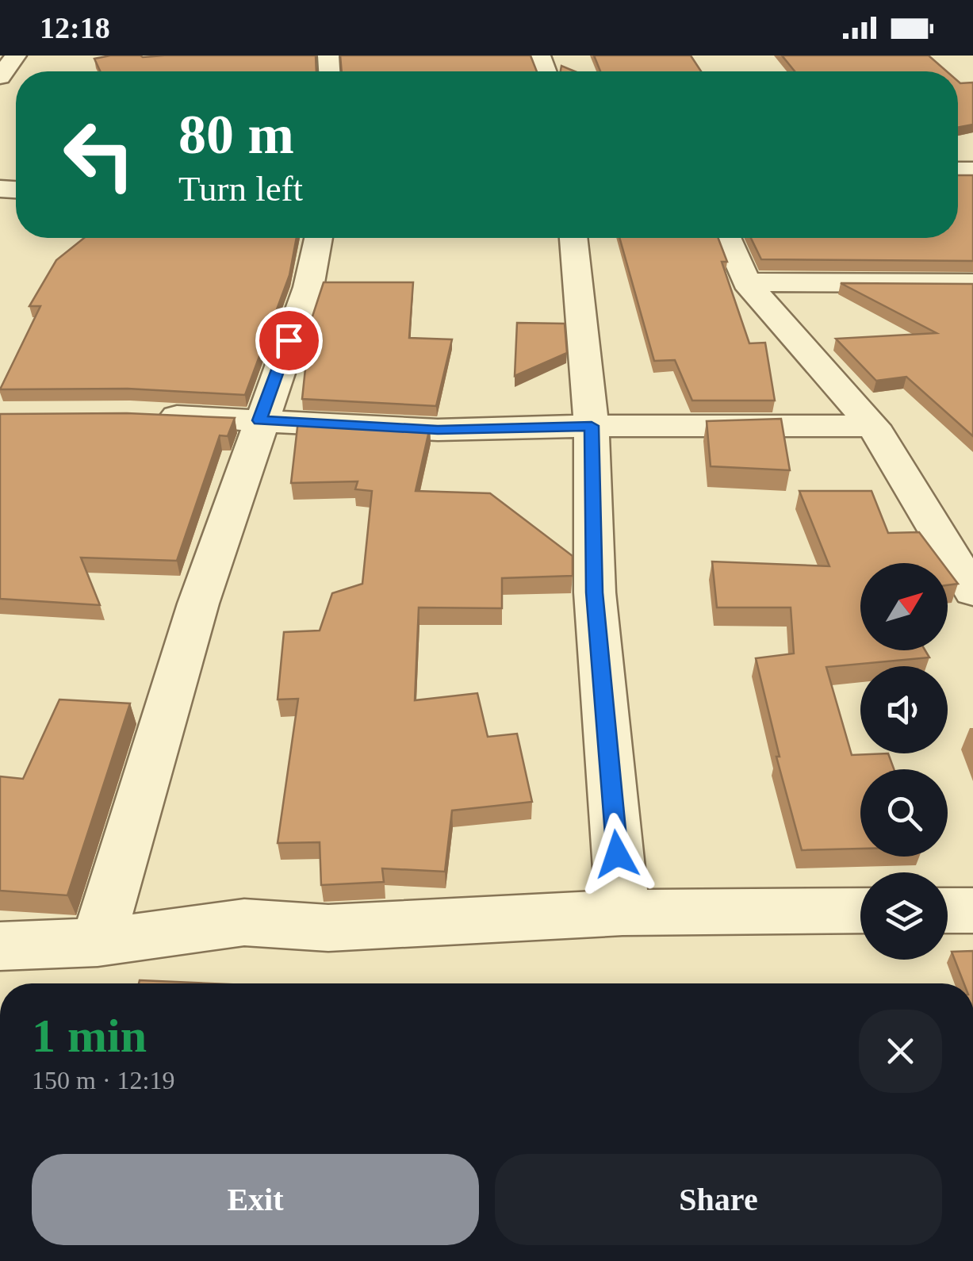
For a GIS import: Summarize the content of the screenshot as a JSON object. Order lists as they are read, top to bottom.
{
  "north": "top right",
  "page": {
    "status": "12:18",
    "turn": ["80 m", "Turn left"],
    "heading": ["1 min", "150 m · 12:19"],
    "buttons": ["Exit", "Share"]
  }
}
